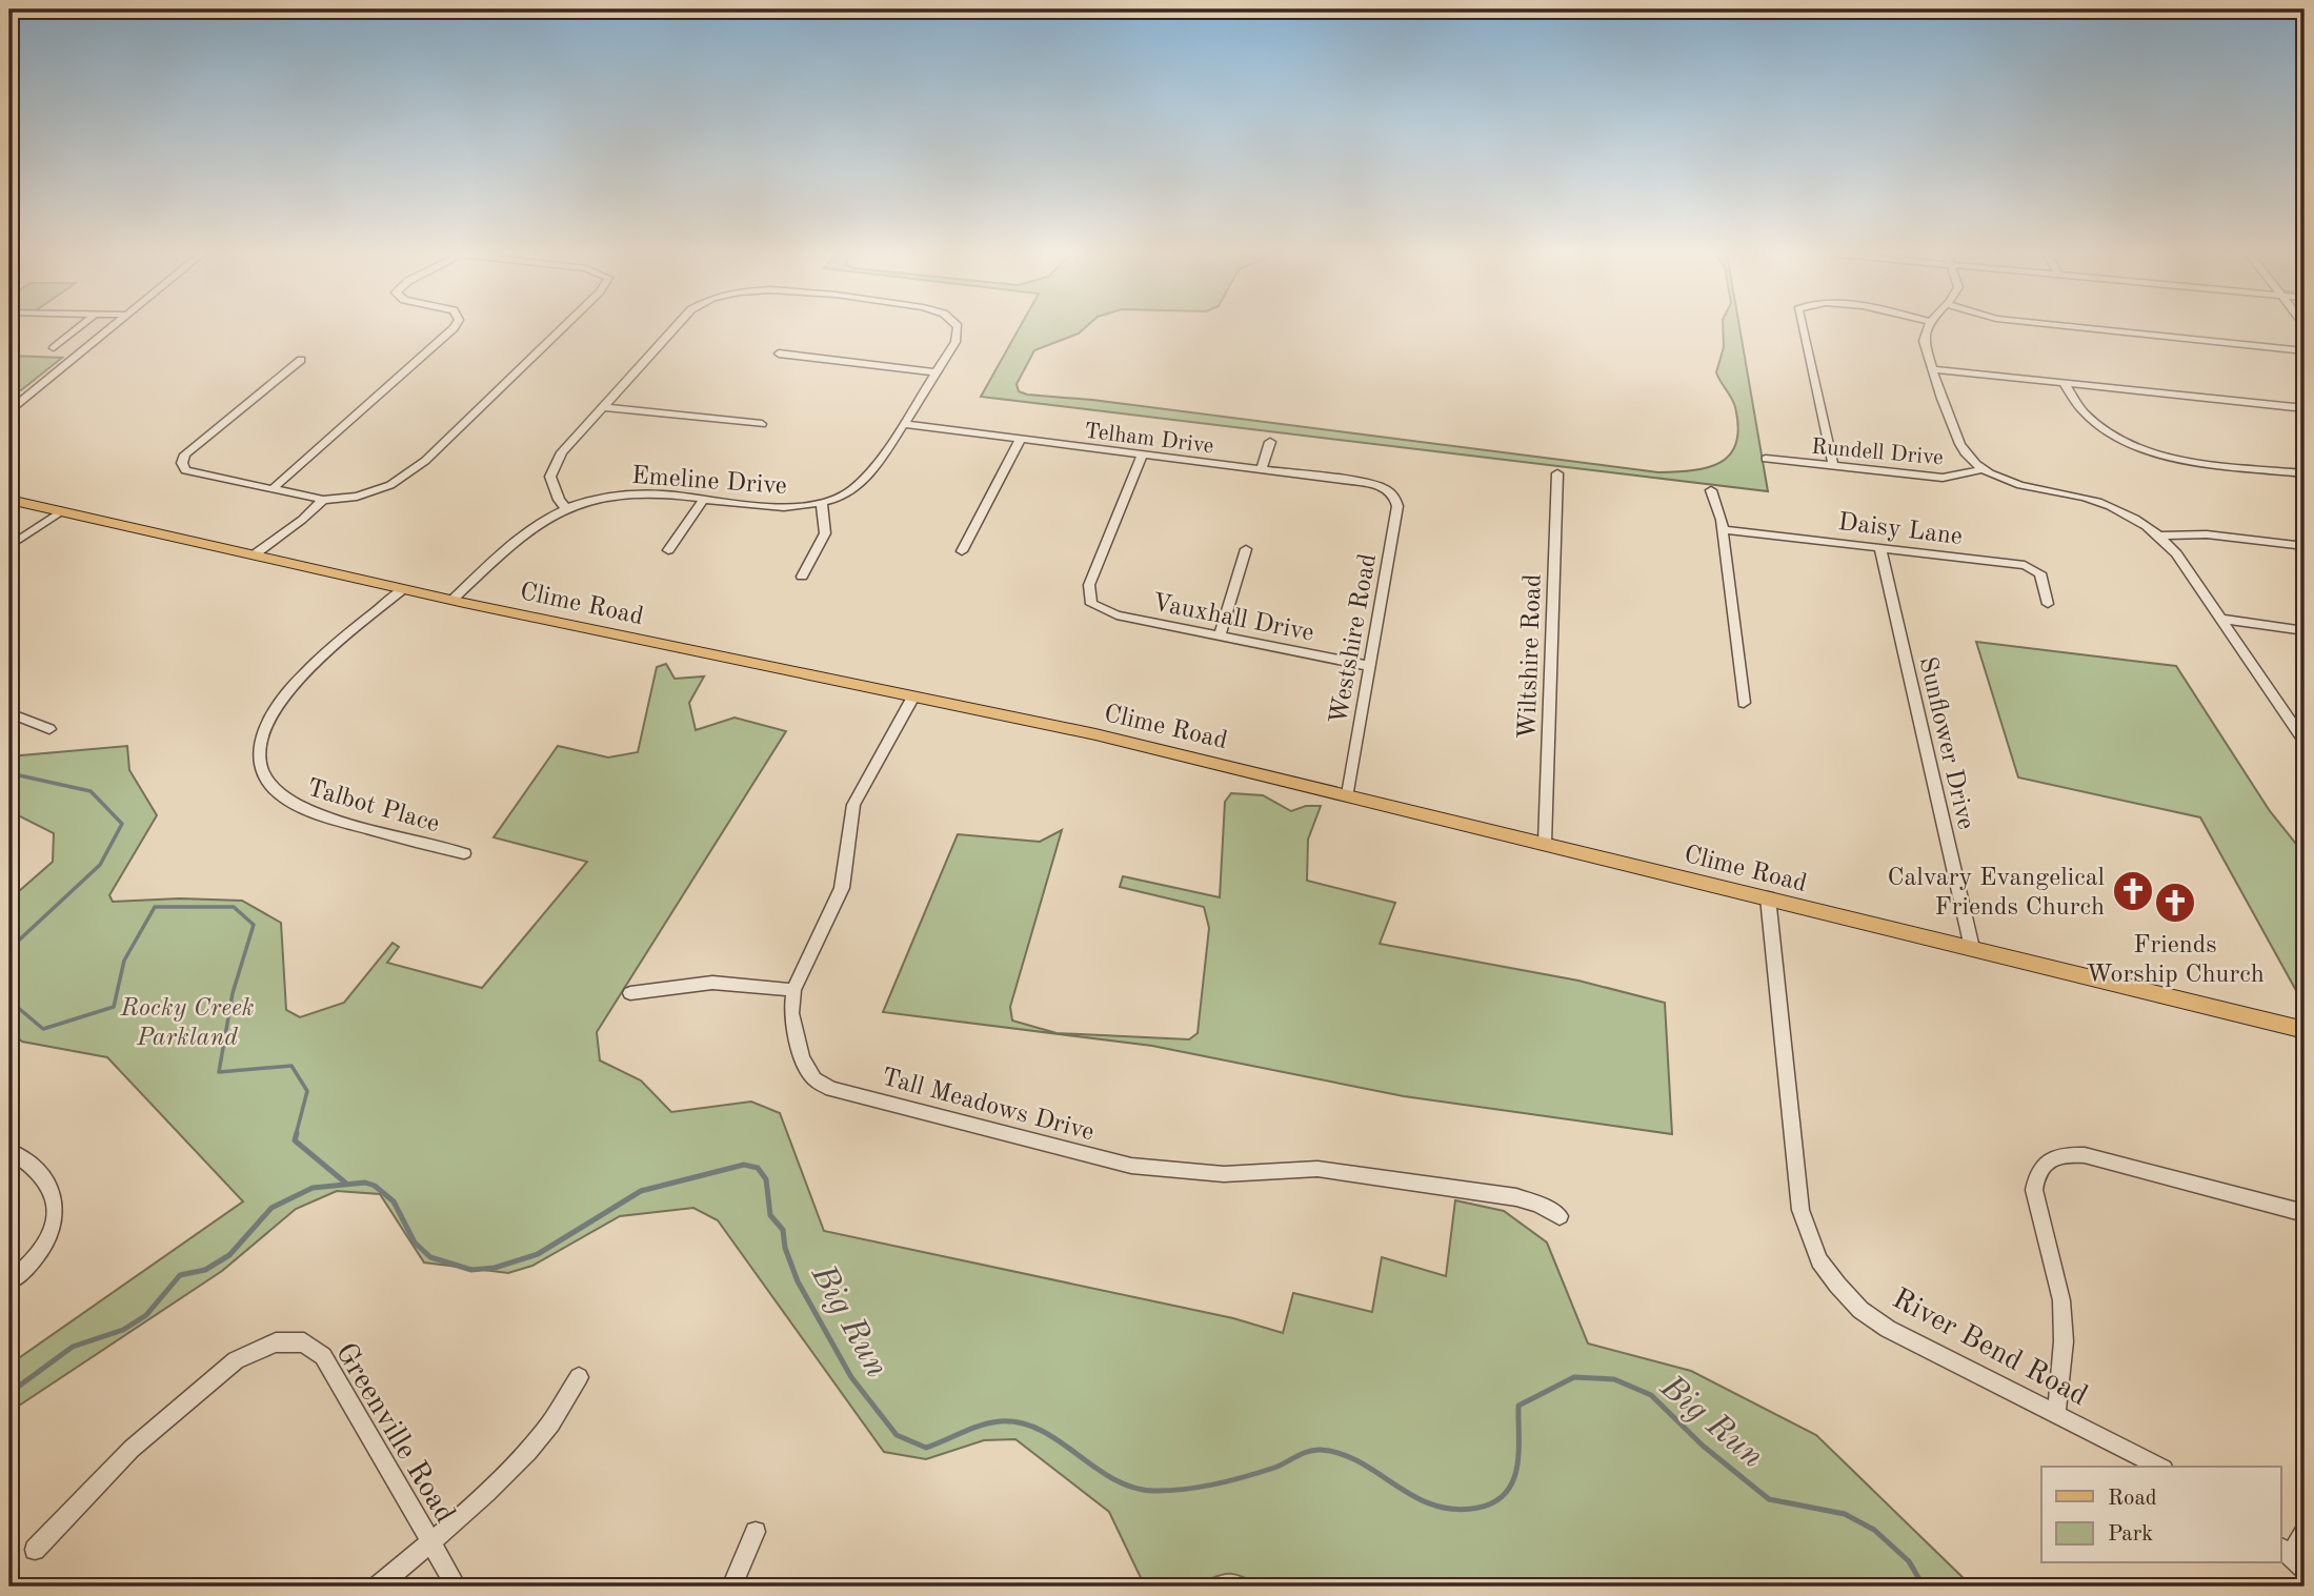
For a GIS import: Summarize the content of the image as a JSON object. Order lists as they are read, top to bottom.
{
  "streets": {
    "main road": ["Clime Road"],
    "street": [
      "Telham Drive",
      "Rundell Drive",
      "Emeline Drive",
      "Daisy Lane",
      "Vauxhall Drive",
      "Westshire Road",
      "Wiltshire Road",
      "Sunflower Drive",
      "Talbot Place",
      "Tall Meadows Drive",
      "River Bend Road",
      "Greenville Road"
    ]
  },
  "crossings": [
    ["Telham Drive", "Vauxhall Drive"],
    ["Telham Drive", "Westshire Road"],
    ["Emeline Drive", "Clime Road"],
    ["Daisy Lane", "Sunflower Drive"],
    ["Clime Road", "Westshire Road"],
    ["Clime Road", "Wiltshire Road"],
    ["Clime Road", "Sunflower Drive"],
    ["Clime Road", "Talbot Place"],
    ["Clime Road", "Tall Meadows Drive"],
    ["Clime Road", "River Bend Road"],
    ["Vauxhall Drive", "Westshire Road"]
  ],
  "water": ["Big Run"],
  "parks": ["Rocky Creek Parkland"],
  "places": {
    "church": ["Calvary Evangelical Friends Church", "Friends Worship Church"]
  },
  "legend": ["Road", "Park"]
}
